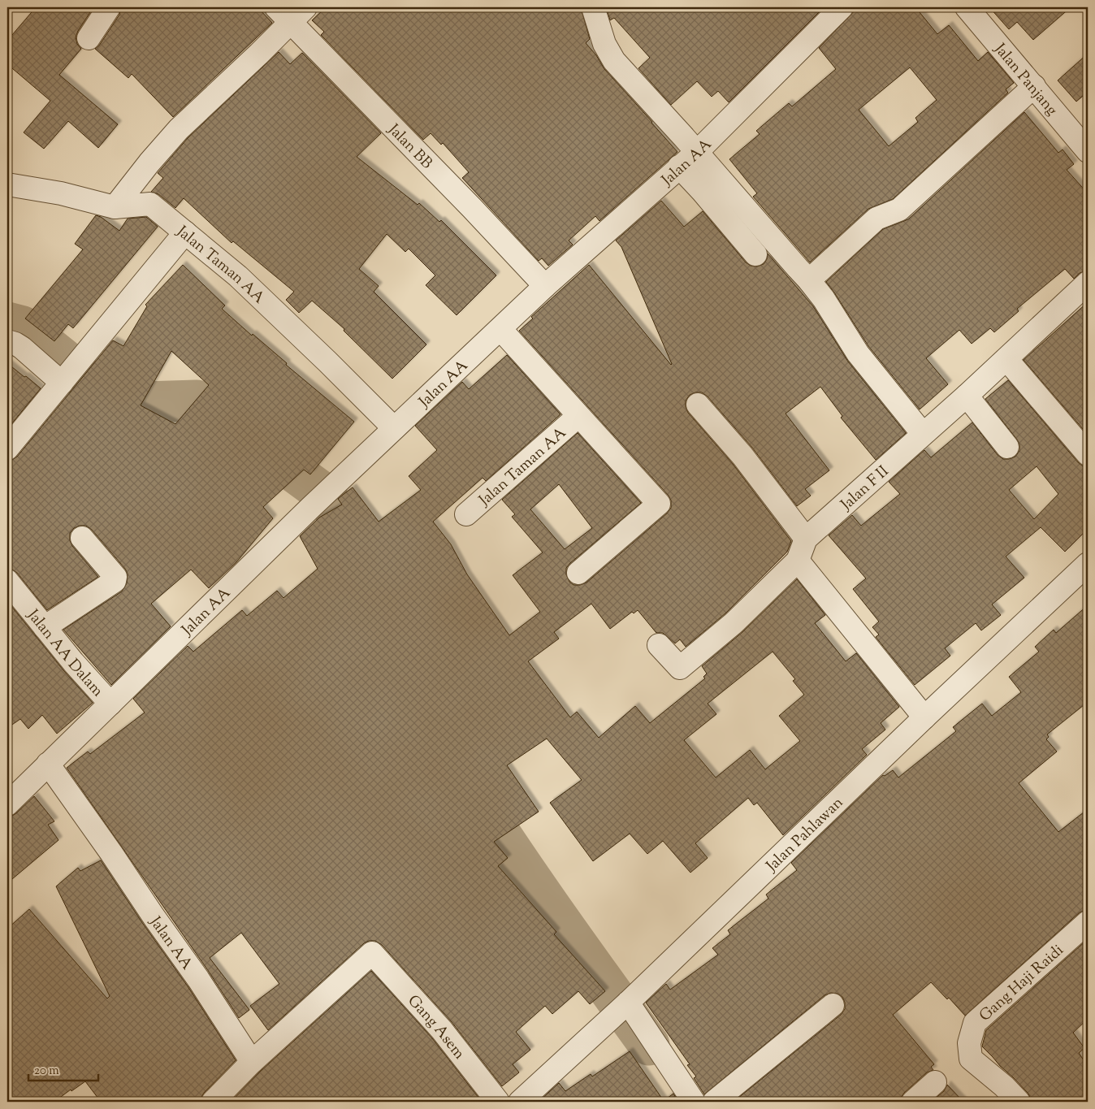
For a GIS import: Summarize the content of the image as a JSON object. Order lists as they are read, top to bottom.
{
  "streets": {
    "street": [
      "Jalan Panjang",
      "Jalan BB",
      "Jalan AA",
      "Jalan Taman AA",
      "Jalan F II",
      "Jalan AA Dalam",
      "Jalan Pahlawan",
      "Gang Haji Raidi",
      "Gang Asem"
    ]
  },
  "crossings": [
    ["Jalan BB", "Jalan AA"],
    ["Jalan AA", "Jalan Taman AA"],
    ["Jalan AA", "Jalan AA Dalam"],
    ["Jalan AA", "Gang Asem"]
  ],
  "scale_bar": "20 m"
}
